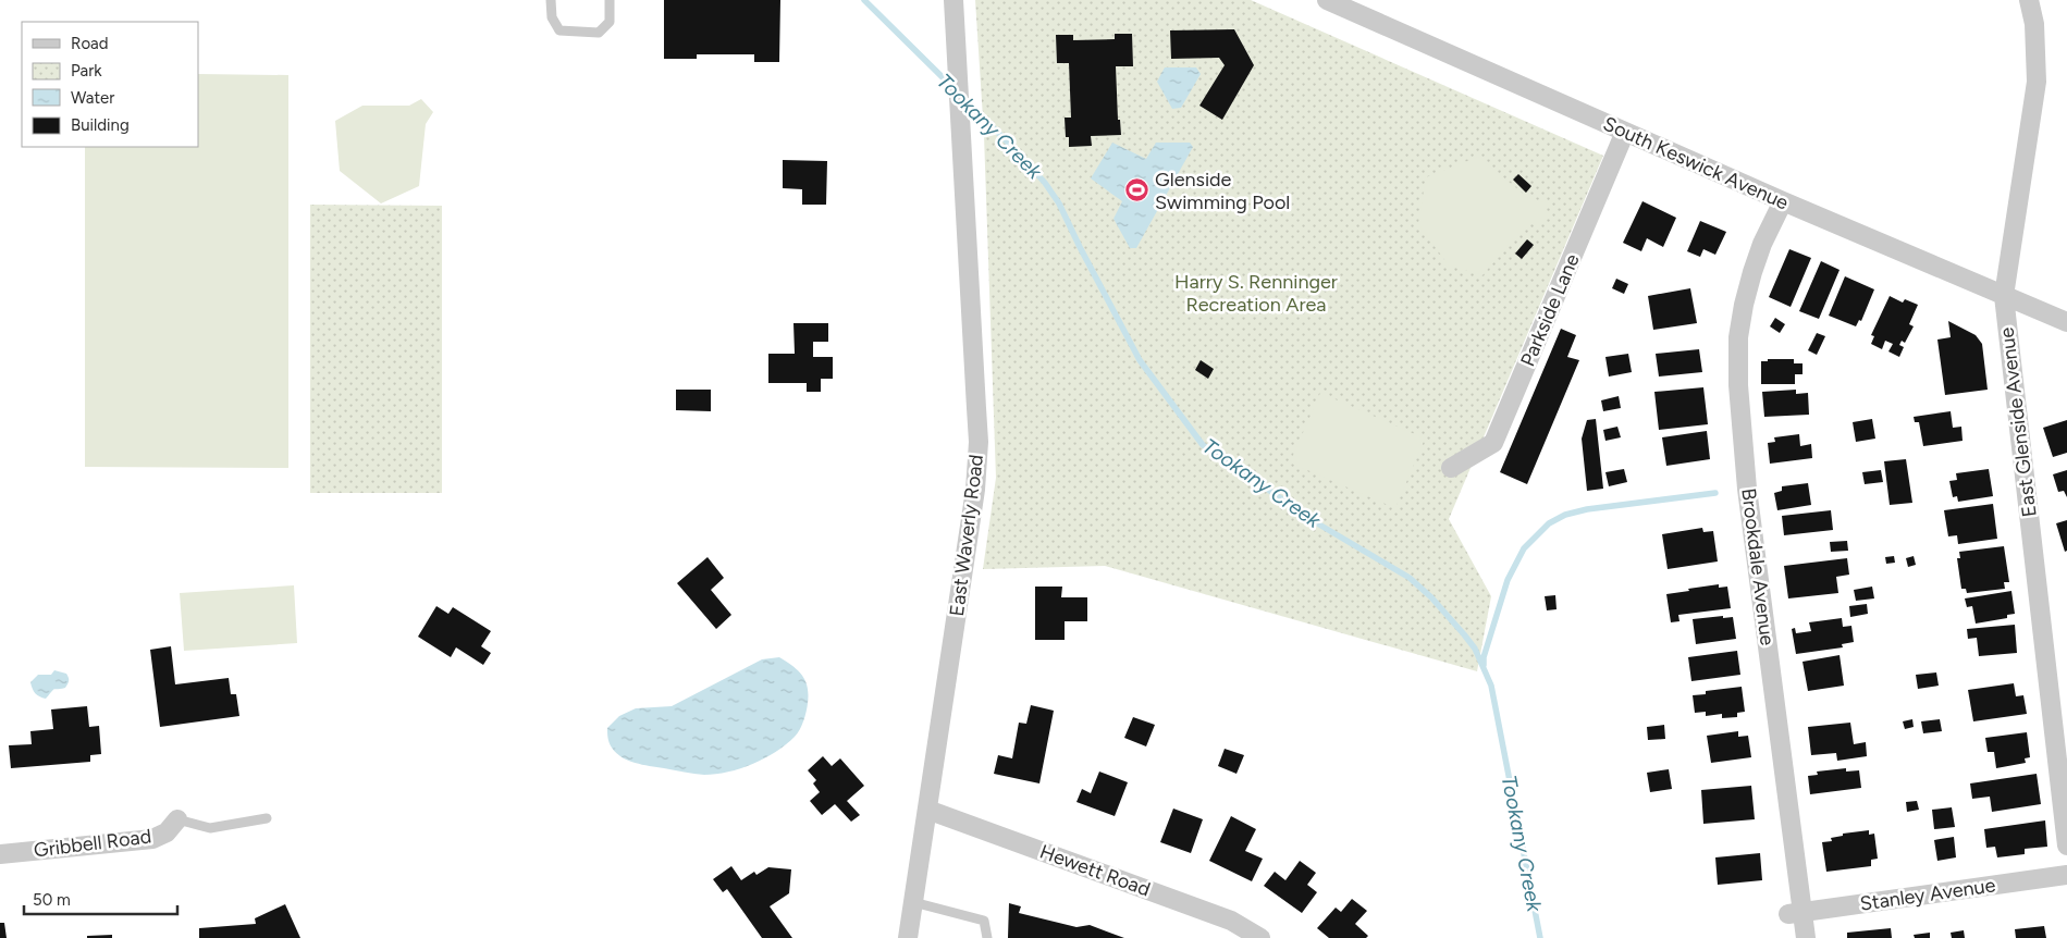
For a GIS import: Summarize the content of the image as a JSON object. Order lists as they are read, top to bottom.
{
  "streets": {
    "street": [
      "South Keswick Avenue",
      "Parkside Lane",
      "East Glenside Avenue",
      "East Waverly Road",
      "Brookdale Avenue",
      "Gribbell Road",
      "Hewett Road",
      "Stanley Avenue"
    ]
  },
  "crossings": [
    ["South Keswick Avenue", "Parkside Lane"],
    ["South Keswick Avenue", "East Glenside Avenue"],
    ["South Keswick Avenue", "Brookdale Avenue"],
    ["East Waverly Road", "Hewett Road"],
    ["Brookdale Avenue", "Stanley Avenue"]
  ],
  "water": ["Tookany Creek"],
  "parks": ["Harry S. Renninger Recreation Area"],
  "places": {
    "sports": ["Glenside Swimming Pool"]
  },
  "legend": [
    "Road",
    "Park",
    "Water",
    "Building"
  ],
  "scale_bar": "50 m"
}
